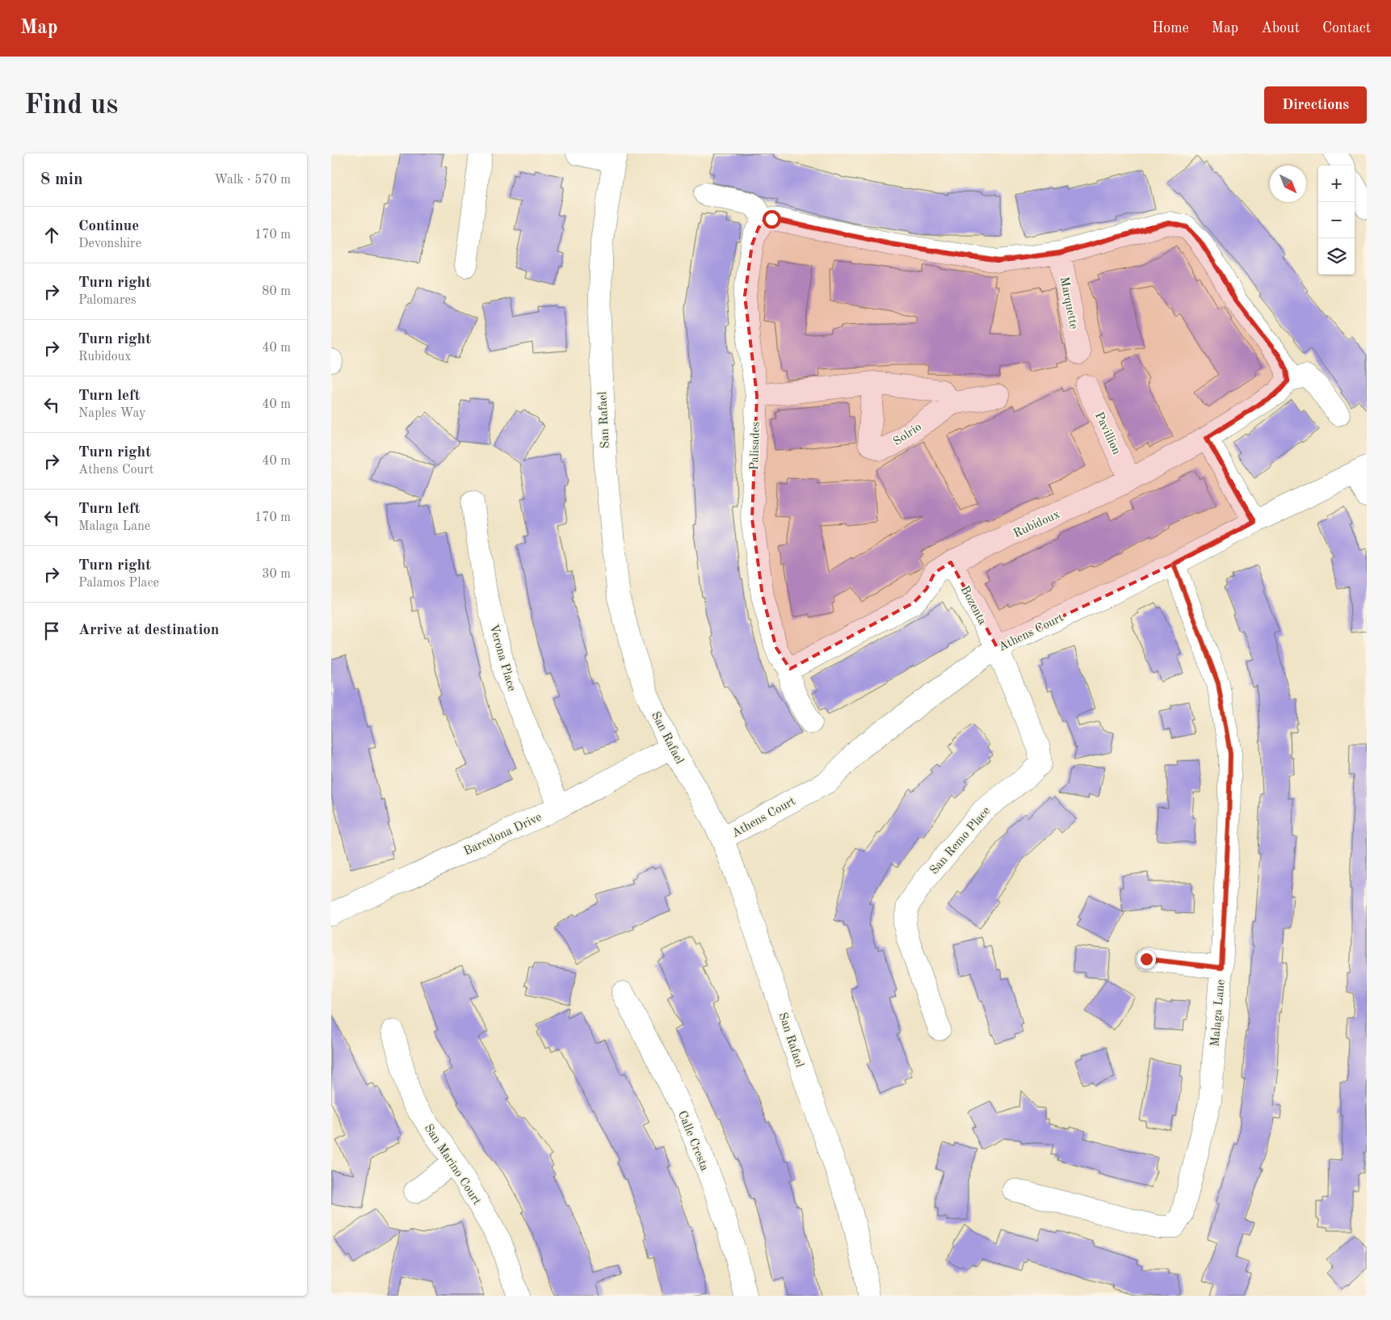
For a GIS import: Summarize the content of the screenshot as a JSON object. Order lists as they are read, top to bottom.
{
  "streets": {
    "street": [
      "Marquette",
      "San Rafael",
      "Pavillion",
      "Solrio",
      "Palisades",
      "Rubidoux",
      "Bozenta",
      "Athens Court",
      "Verona Place",
      "Barcelona Drive",
      "San Remo Place",
      "Malaga Lane",
      "Calle Cresta",
      "San Marino Court"
    ]
  },
  "crossings": [
    ["San Rafael", "Athens Court"],
    ["San Rafael", "Barcelona Drive"],
    ["Pavillion", "Rubidoux"],
    ["Palisades", "Rubidoux"],
    ["Rubidoux", "Bozenta"],
    ["Bozenta", "Athens Court"],
    ["Bozenta", "San Remo Place"],
    ["Athens Court", "San Remo Place"],
    ["Athens Court", "Malaga Lane"],
    ["Verona Place", "Barcelona Drive"]
  ],
  "north": "bottom right",
  "page": {
    "header": "Map",
    "nav": [
      "Home",
      "Map",
      "About",
      "Contact"
    ],
    "buttons": "Directions",
    "title": "Find us",
    "heading": ["8 min", "Walk · 570 m"],
    "map_buttons": ["+", "−"],
    "list": [
      ["Continue", "Devonshire", "170 m"],
      ["Turn right", "Palomares", "80 m"],
      ["Turn right", "Rubidoux", "40 m"],
      ["Turn left", "Naples Way", "40 m"],
      ["Turn right", "Athens Court", "40 m"],
      ["Turn left", "Malaga Lane", "170 m"],
      ["Turn right", "Palamos Place", "30 m"],
      "Arrive at destination"
    ]
  }
}
